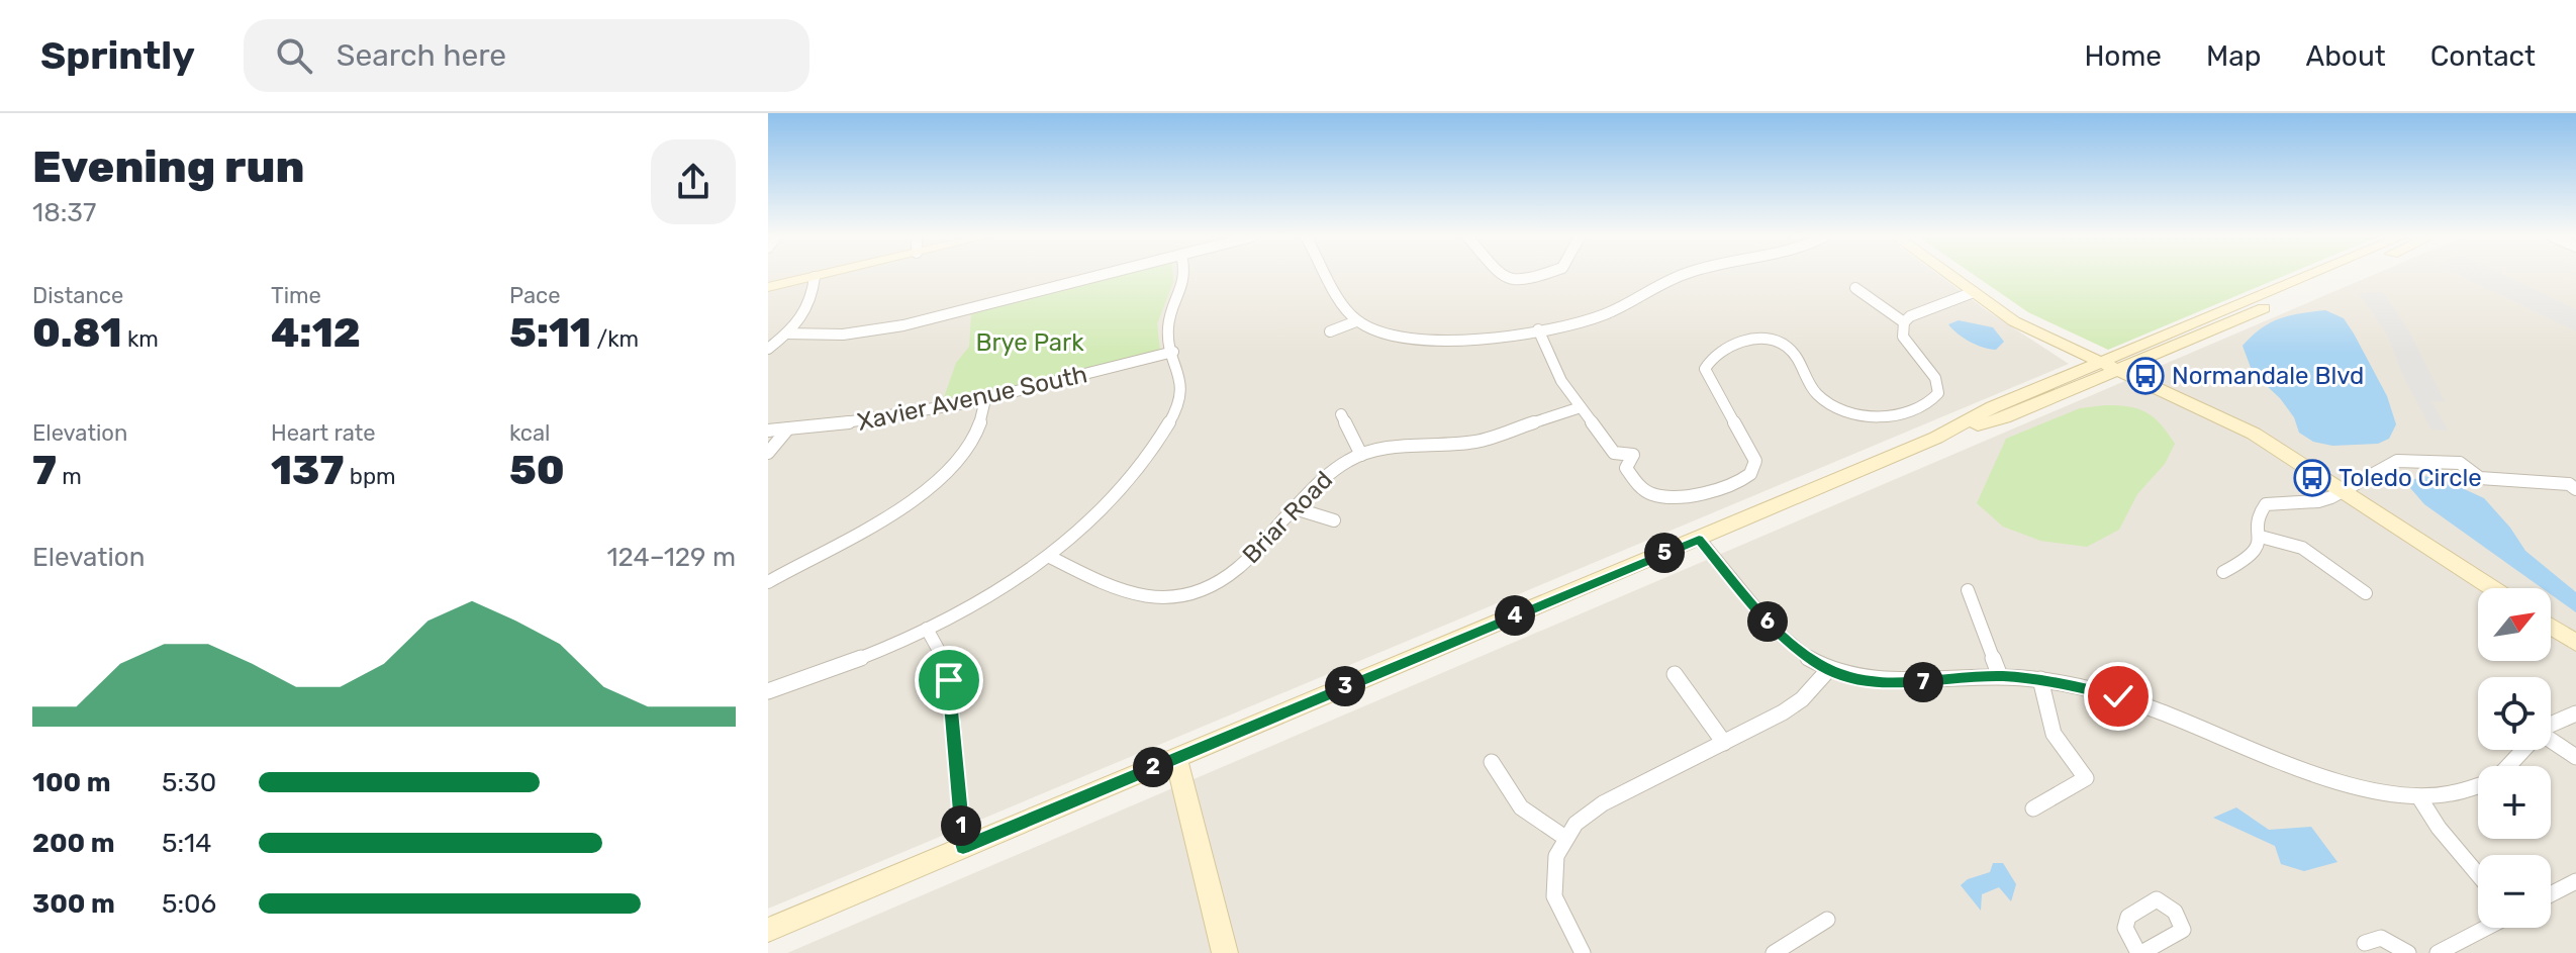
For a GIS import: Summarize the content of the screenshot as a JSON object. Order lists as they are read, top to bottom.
{
  "streets": {
    "street": ["Xavier Avenue South", "Briar Road"]
  },
  "parks": ["Brye Park"],
  "places": {
    "bus stop": ["Normandale Blvd", "Toledo Circle"]
  },
  "north": "top right",
  "page": {
    "header": "Sprintly",
    "search": "Search here",
    "nav": [
      "Home",
      "Map",
      "About",
      "Contact"
    ],
    "heading": ["Evening run", "18:37"],
    "stats": [
      ["Distance", "0.81 km"],
      ["Time", "4:12"],
      ["Pace", "5:11 /km"],
      ["Elevation", "7 m"],
      ["Heart rate", "137 bpm"],
      ["kcal", "50"]
    ],
    "chart": ["Elevation", "124–129 m"],
    "pins": [
      "5",
      "4",
      "6",
      "7",
      "3",
      "2",
      "1"
    ],
    "map_buttons": ["+", "−"],
    "list": [
      {
        "name": "100 m",
        "note": "5:30"
      },
      {
        "name": "200 m",
        "note": "5:14"
      },
      {
        "name": "300 m",
        "note": "5:06"
      }
    ]
  }
}
